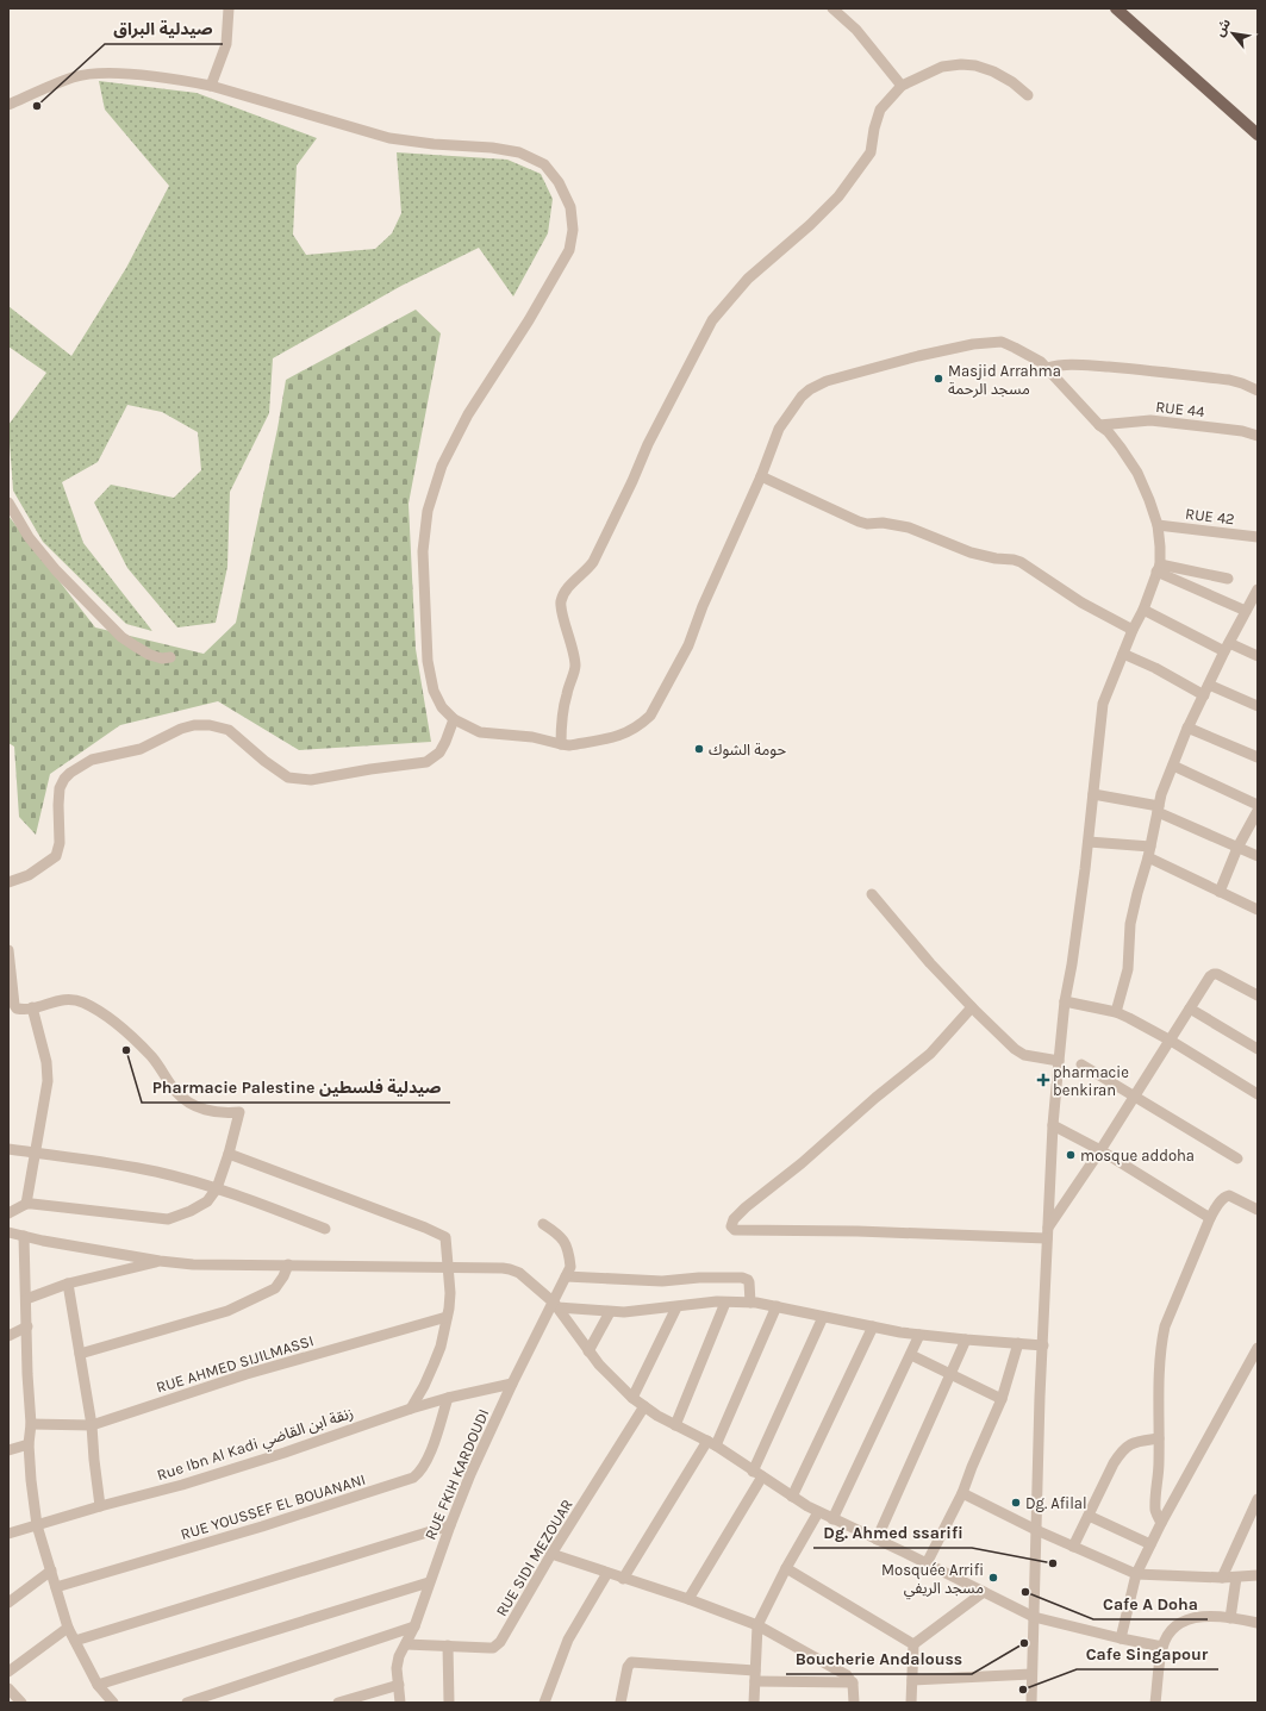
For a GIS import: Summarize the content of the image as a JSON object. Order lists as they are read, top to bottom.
{
  "streets": {
    "street": [
      "RUE 44",
      "RUE 42",
      "RUE AHMED SIJILMASSI",
      "Rue Ibn Al Kadi زنقة ابن القاضي",
      "RUE FKIH KARDOUDI",
      "RUE YOUSSEF EL BOUANANI",
      "RUE SIDI MEZOUAR"
    ]
  },
  "crossings": [
    ["Rue Ibn Al Kadi زنقة ابن القاضي", "RUE FKIH KARDOUDI"],
    ["Rue Ibn Al Kadi زنقة ابن القاضي", "RUE YOUSSEF EL BOUANANI"],
    ["RUE FKIH KARDOUDI", "RUE SIDI MEZOUAR"]
  ],
  "places": {
    "other": [
      "صيدلية البراق",
      "Masjid Arrahma مسجد الرحمة",
      "حومة الشوك",
      "Pharmacie Palestine صيدلية فلسطين",
      "mosque addoha",
      "Dg. Afilal",
      "Dg. Ahmed ssarifi",
      "Mosquée Arrifi مسجد الريفي",
      "Cafe A Doha",
      "Boucherie Andalouss",
      "Cafe Singapour"
    ],
    "health": ["pharmacie benkiran"]
  },
  "north": "top left"
}
